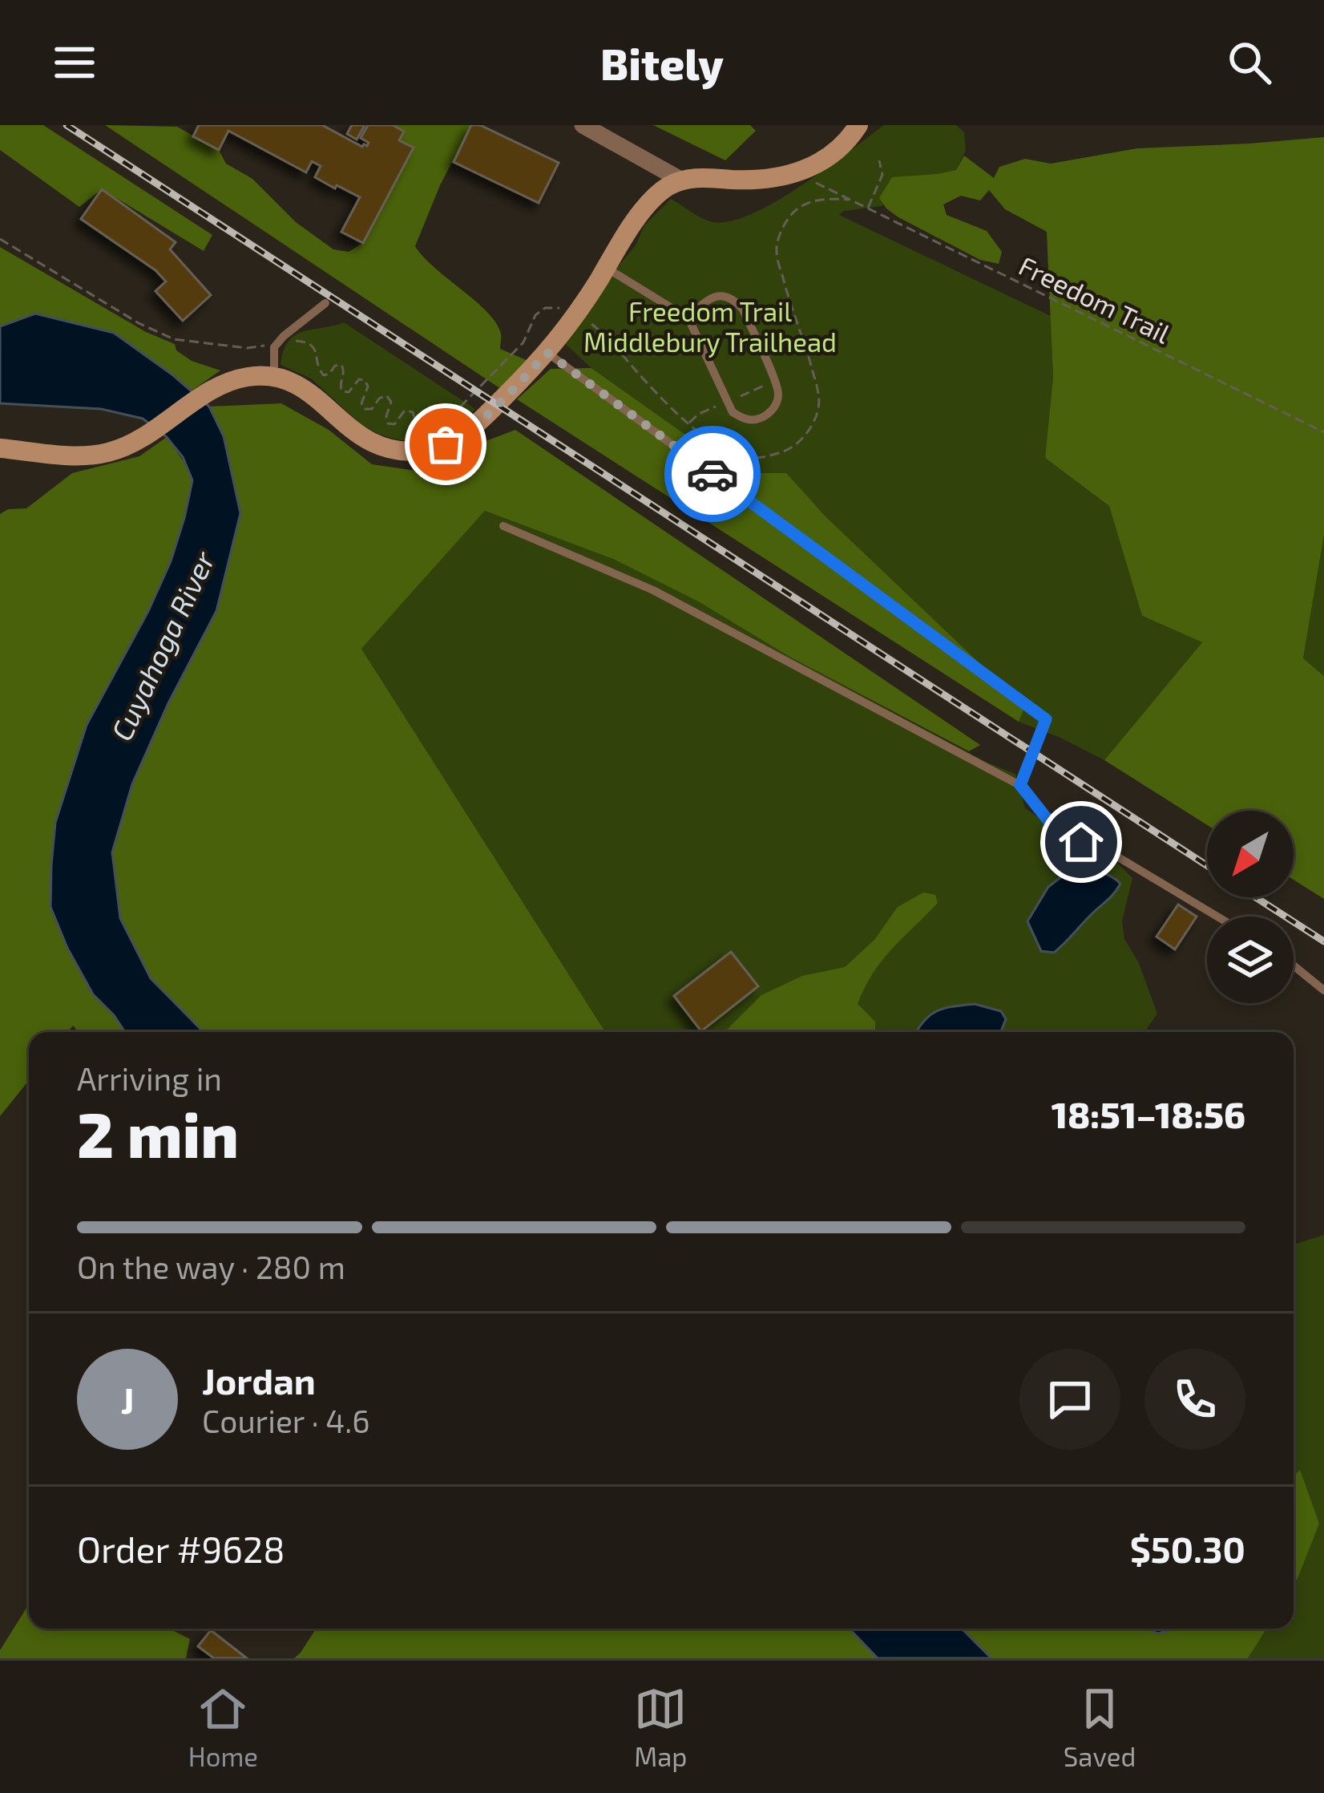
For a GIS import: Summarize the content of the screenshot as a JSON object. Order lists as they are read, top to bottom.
{
  "streets": {
    "path": ["Freedom Trail"]
  },
  "water": ["Cuyahoga River"],
  "parks": ["Freedom Trail Middlebury Trailhead"],
  "north": "bottom left",
  "page": {
    "header": "Bitely",
    "heading": ["2 min", "Arriving in", "18:51–18:56"],
    "panel": [
      "Jordan",
      "Courier · 4.6",
      "Order #9628",
      "$50.30"
    ],
    "bar": "On the way · 280 m",
    "round": "J",
    "tabs": ["Home", "Map", "Saved"]
  }
}
